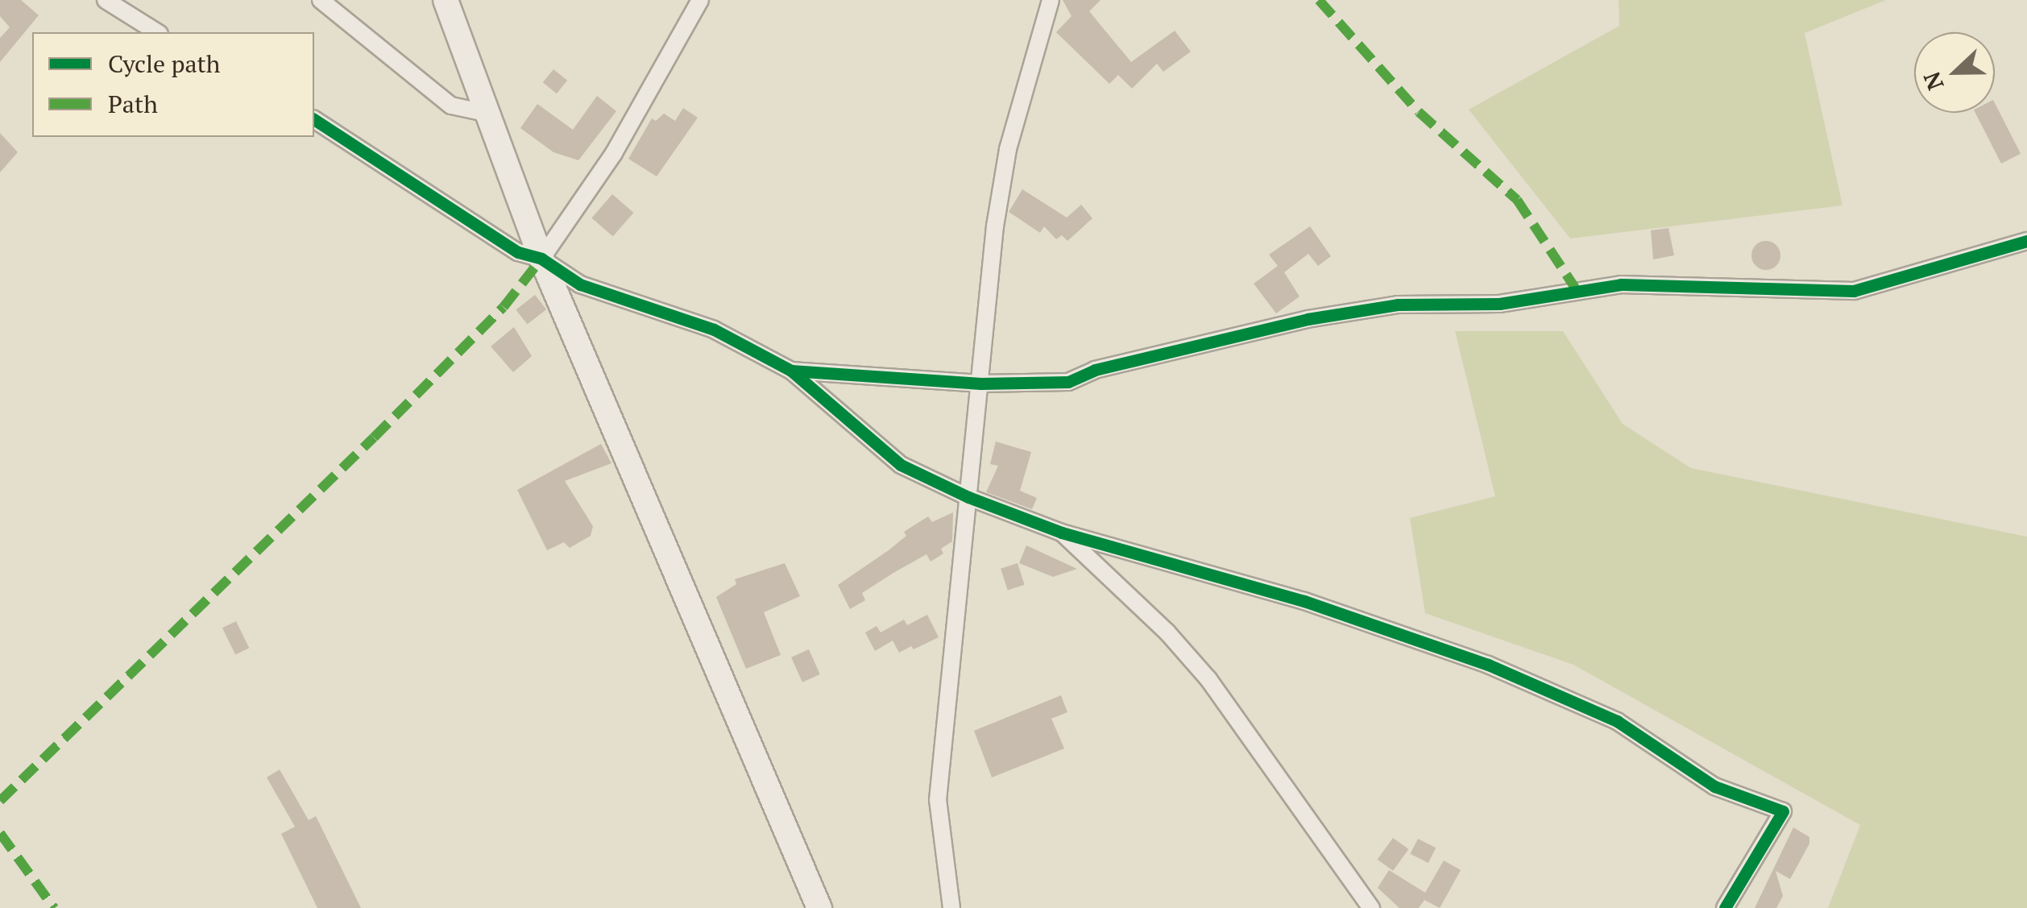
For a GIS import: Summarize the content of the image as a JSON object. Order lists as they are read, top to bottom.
{
  "legend": ["Cycle path", "Path"],
  "north": "left"
}
